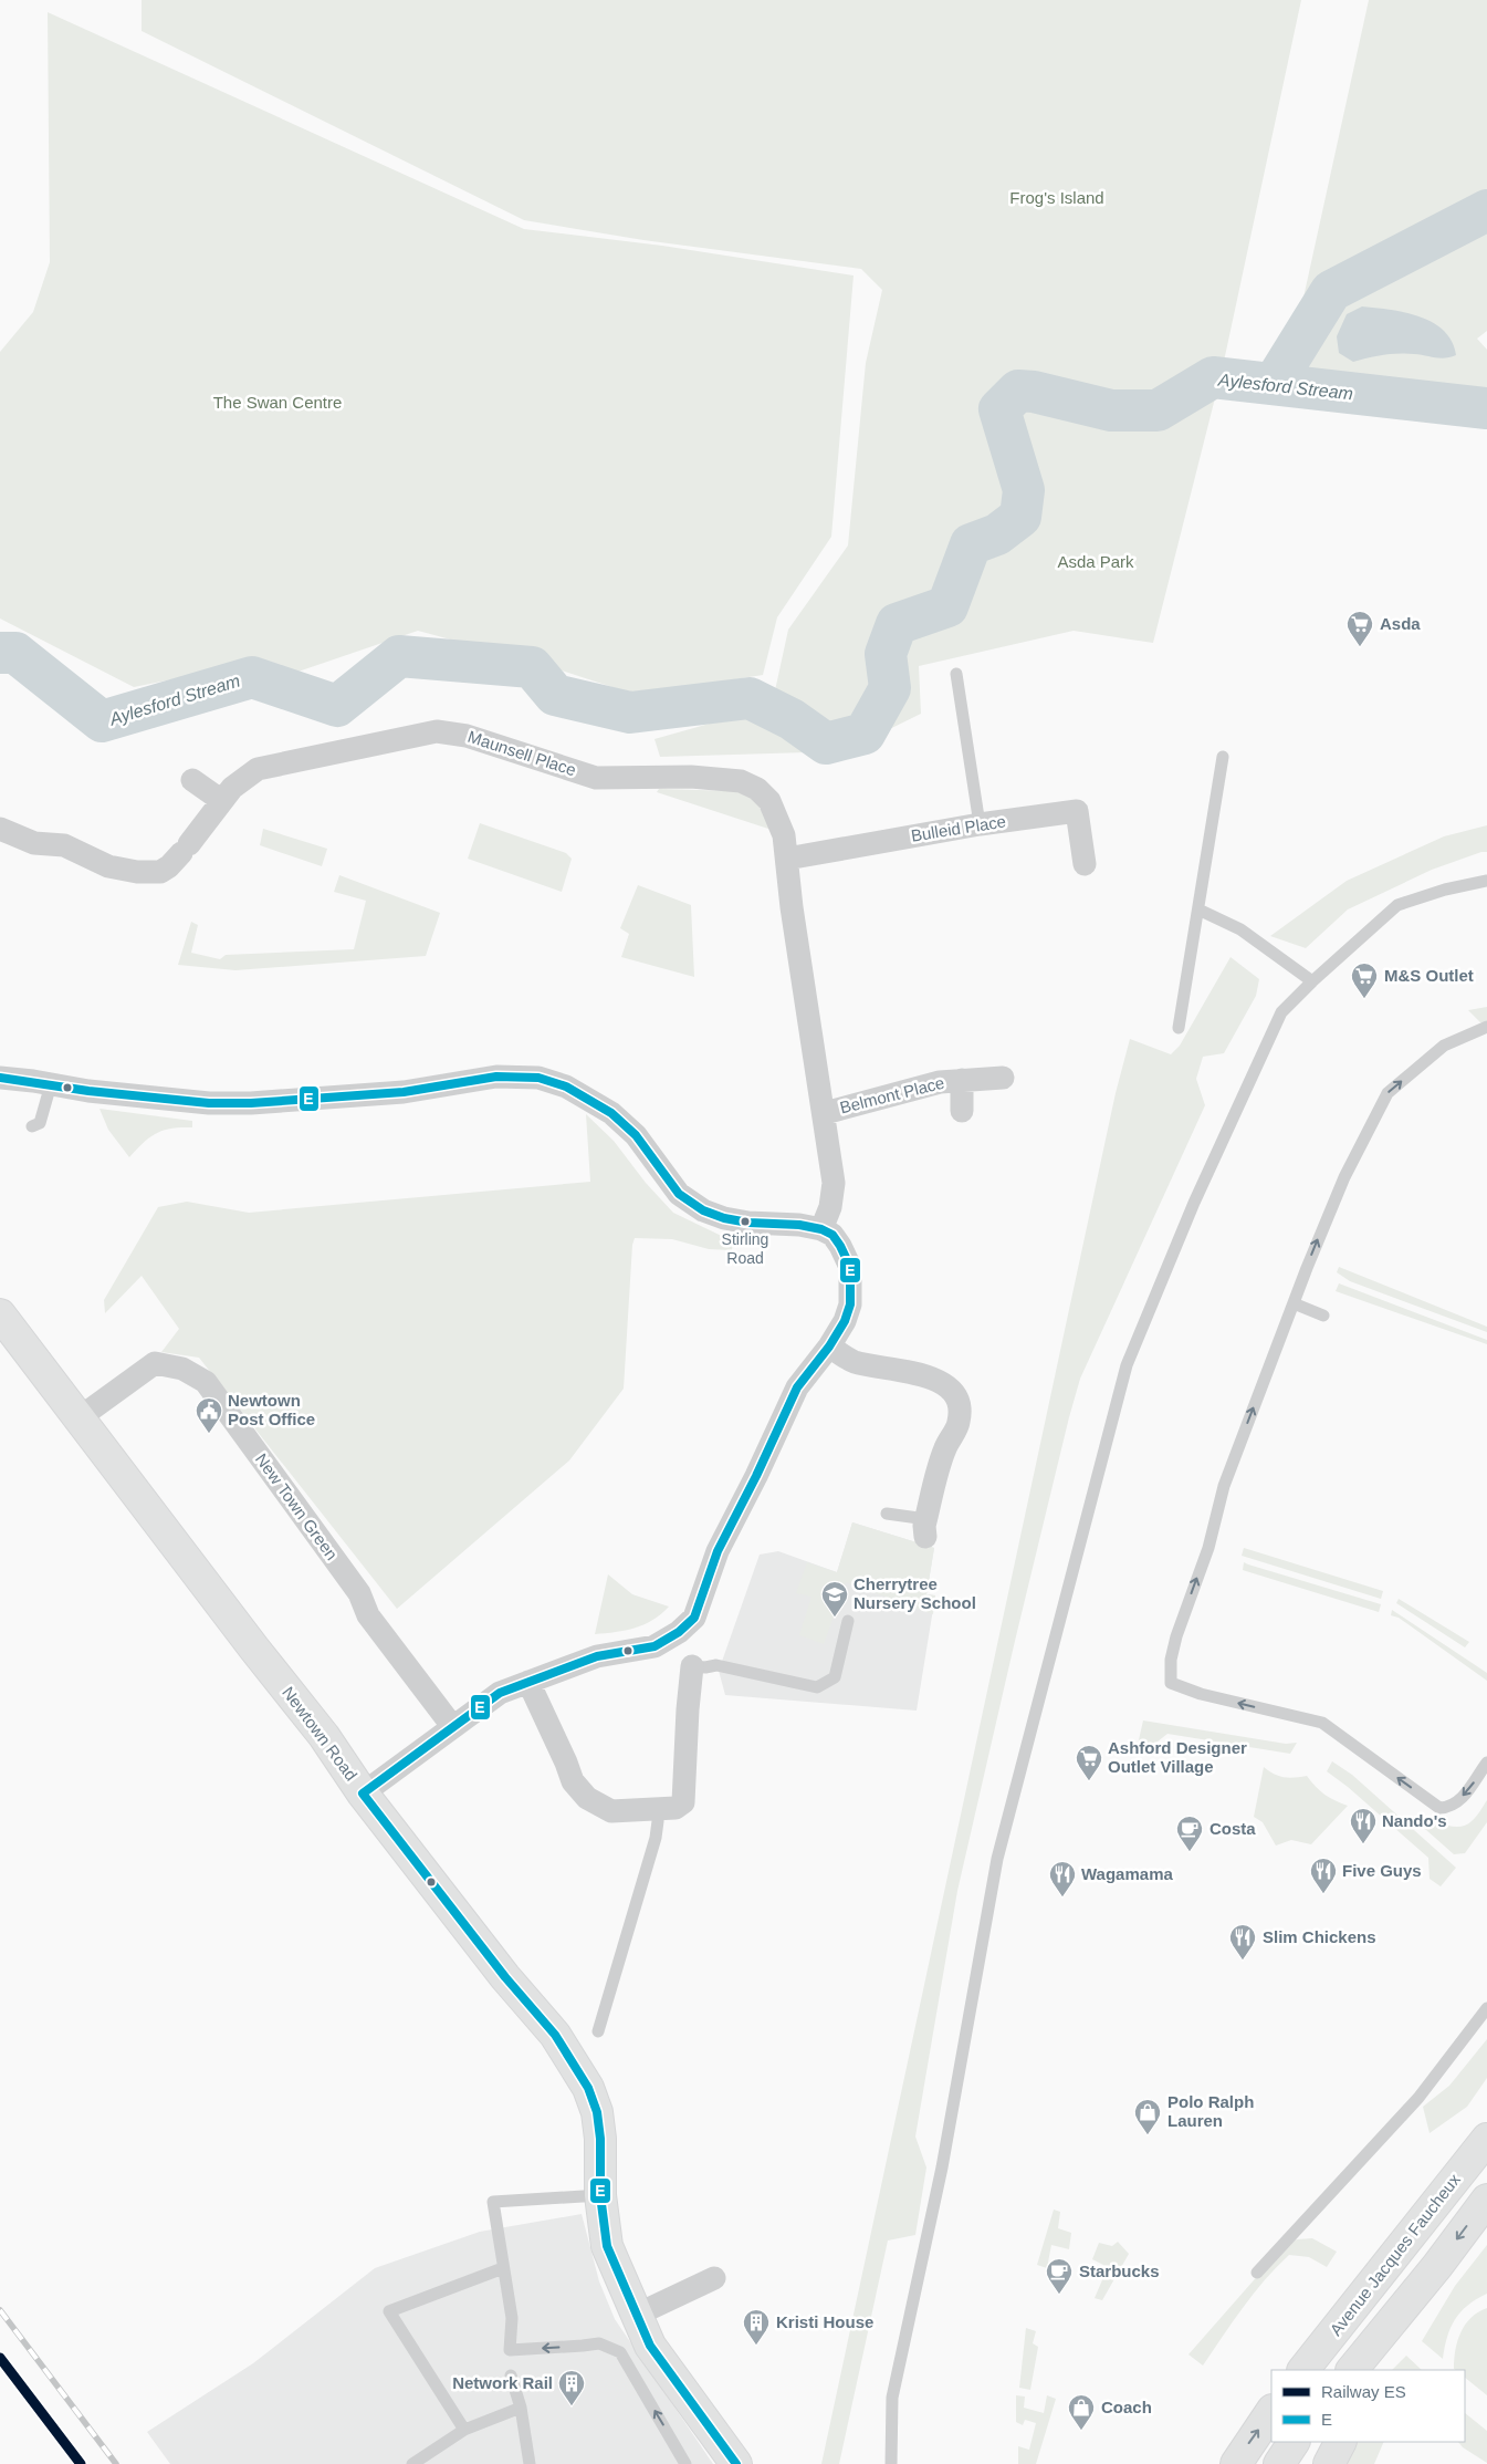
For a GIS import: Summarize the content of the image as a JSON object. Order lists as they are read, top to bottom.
{
  "streets": {
    "street": [
      "Maunsell Place",
      "Bulleid Place",
      "Belmont Place",
      "New Town Green",
      "Newtown Road",
      "Avenue Jacques Faucheux"
    ]
  },
  "crossings": [
    ["Maunsell Place", "Bulleid Place"],
    ["New Town Green", "Newtown Road"]
  ],
  "water": ["Aylesford Stream"],
  "parks": ["Frog's Island", "The Swan Centre", "Asda Park"],
  "places": {
    "supermarket": ["Asda", "M&S Outlet", "Ashford Designer Outlet Village"],
    "other": ["Stirling Road"],
    "public building": ["Newtown Post Office"],
    "school or university": ["Cherrytree Nursery School"],
    "restaurant": [
      "Nando's",
      "Five Guys",
      "Wagamama",
      "Slim Chickens"
    ],
    "cafe": ["Costa", "Starbucks"],
    "shop": ["Polo Ralph Lauren", "Coach"],
    "building": ["Kristi House", "Network Rail"]
  },
  "lines": ["transit line E", "rail line ES"],
  "legend": ["Railway ES", "E"]
}
